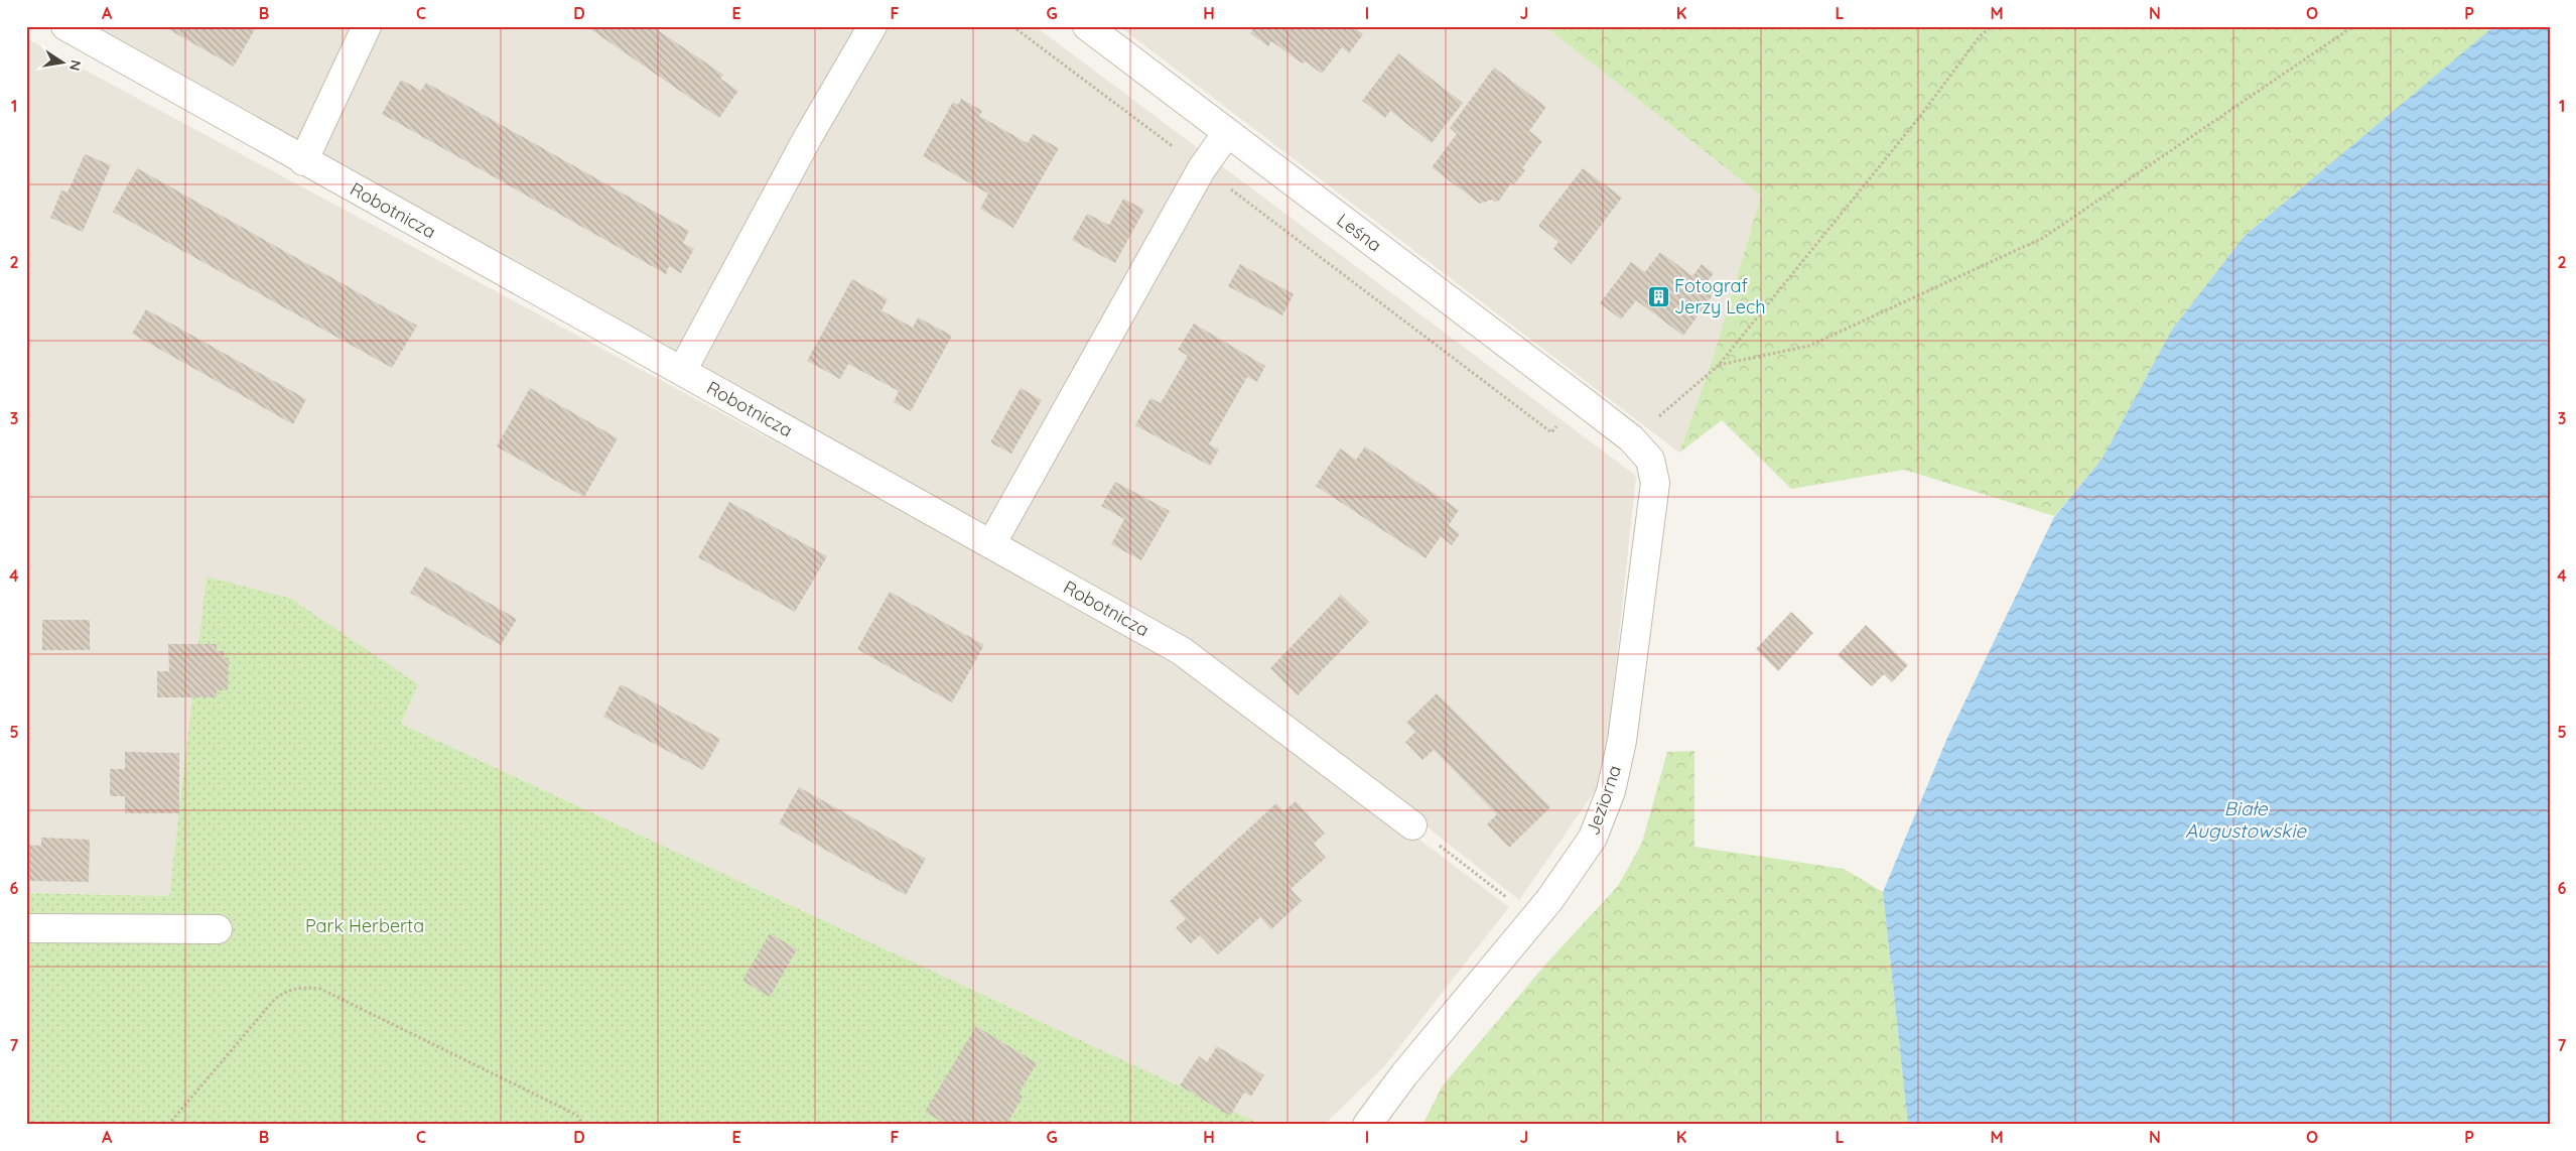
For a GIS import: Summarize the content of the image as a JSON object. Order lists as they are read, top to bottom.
{
  "streets": {
    "street": ["Robotnicza", "Leśna", "Jeziorna"]
  },
  "crossings": [
    ["Leśna", "Jeziorna"]
  ],
  "water": ["Białe Augustowskie"],
  "parks": ["Park Herberta"],
  "places": {
    "building": ["Fotograf Jerzy Lech"]
  },
  "north": "right",
  "grid": {
    "columns": [
      "A",
      "B",
      "C",
      "D",
      "E",
      "F",
      "G",
      "H",
      "I",
      "J",
      "K",
      "L",
      "M",
      "N",
      "O",
      "P"
    ],
    "rows": [
      "1",
      "2",
      "3",
      "4",
      "5",
      "6",
      "7"
    ]
  }
}
